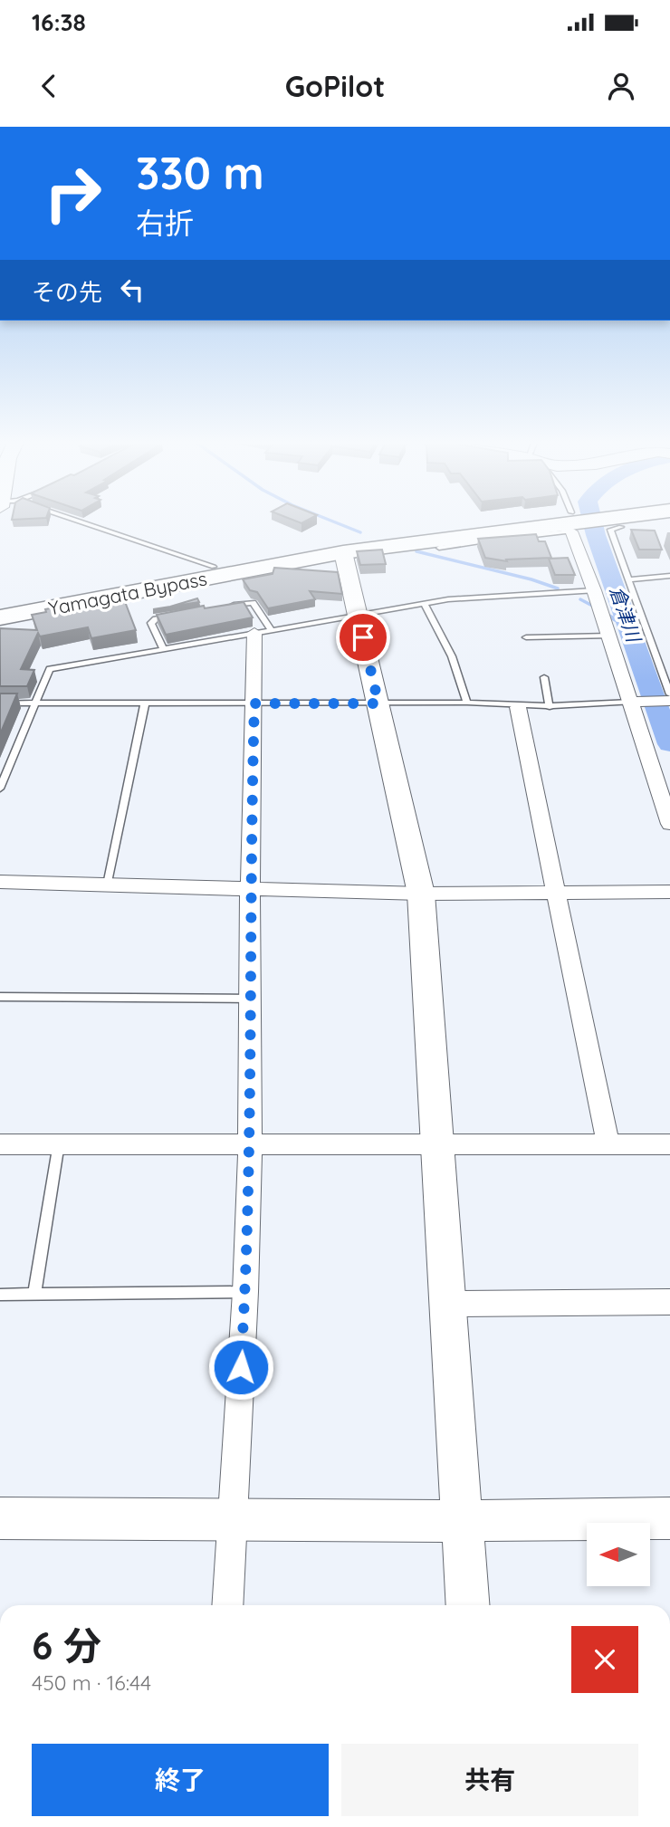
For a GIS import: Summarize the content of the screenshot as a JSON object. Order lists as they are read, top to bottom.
{
  "streets": {
    "highway": ["Yamagata Bypass"]
  },
  "water": ["倉津川"],
  "north": "left",
  "page": {
    "status": "16:38",
    "header": "GoPilot",
    "turn": ["330 m", "右折"],
    "then": "その先",
    "heading": ["6 分", "450 m · 16:44"],
    "buttons": ["終了", "共有"]
  }
}
